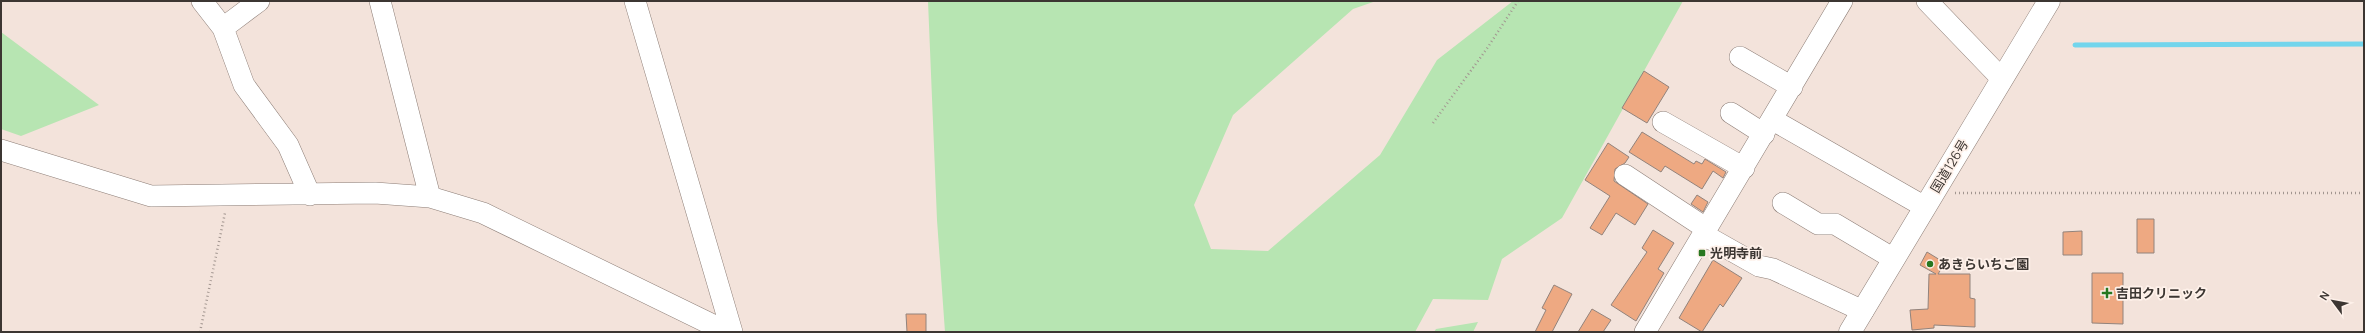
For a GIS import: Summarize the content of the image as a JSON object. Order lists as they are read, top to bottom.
{
  "streets": {
    "highway": ["国道126号"]
  },
  "places": {
    "transit": ["光明寺前"],
    "other": ["あきらいちご園"],
    "health": ["吉田クリニック"]
  },
  "north": "top left"
}
